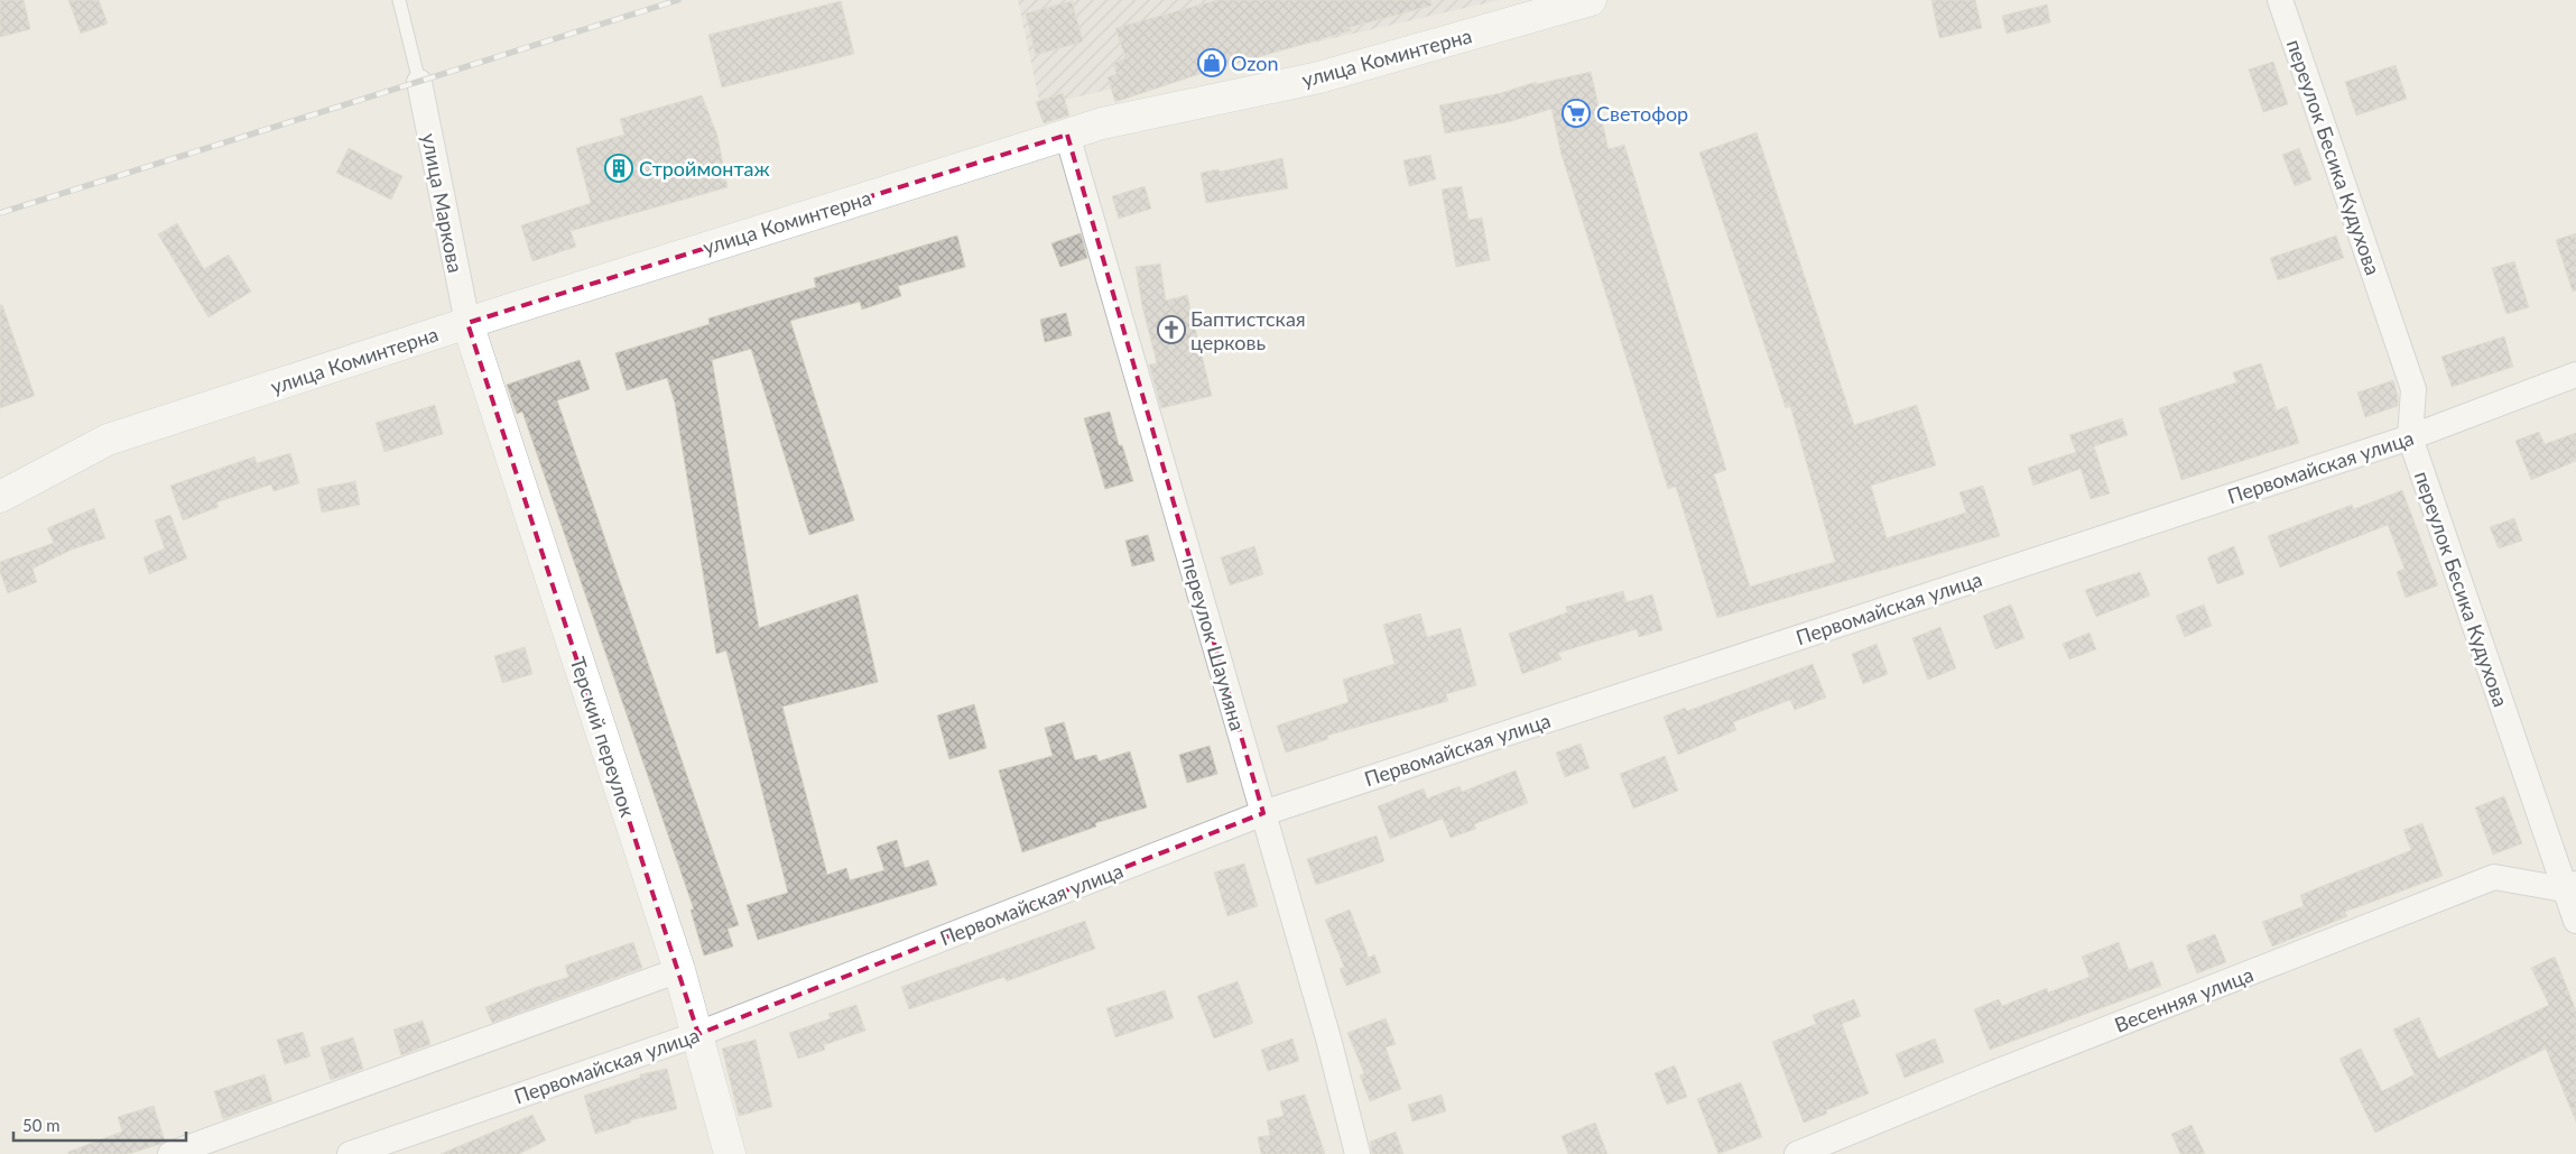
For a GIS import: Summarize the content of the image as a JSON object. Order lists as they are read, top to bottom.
{
  "streets": {
    "street": [
      "улица Коминтерна",
      "переулок Бесика Кудухова",
      "улица Маркова",
      "Первомайская улица",
      "переулок Шаумяна",
      "Терский переулок",
      "Весенняя улица"
    ]
  },
  "crossings": [
    ["улица Коминтерна", "улица Маркова"],
    ["улица Коминтерна", "переулок Шаумяна"],
    ["улица Коминтерна", "Терский переулок"],
    ["переулок Бесика Кудухова", "Первомайская улица"],
    ["переулок Бесика Кудухова", "Весенняя улица"],
    ["улица Маркова", "Терский переулок"],
    ["Первомайская улица", "переулок Шаумяна"],
    ["Первомайская улица", "Терский переулок"]
  ],
  "places": {
    "shop": ["Ozon"],
    "supermarket": ["Светофор"],
    "building": ["Строймонтаж"],
    "church": ["Баптистская церковь"]
  },
  "scale_bar": "50 m"
}
